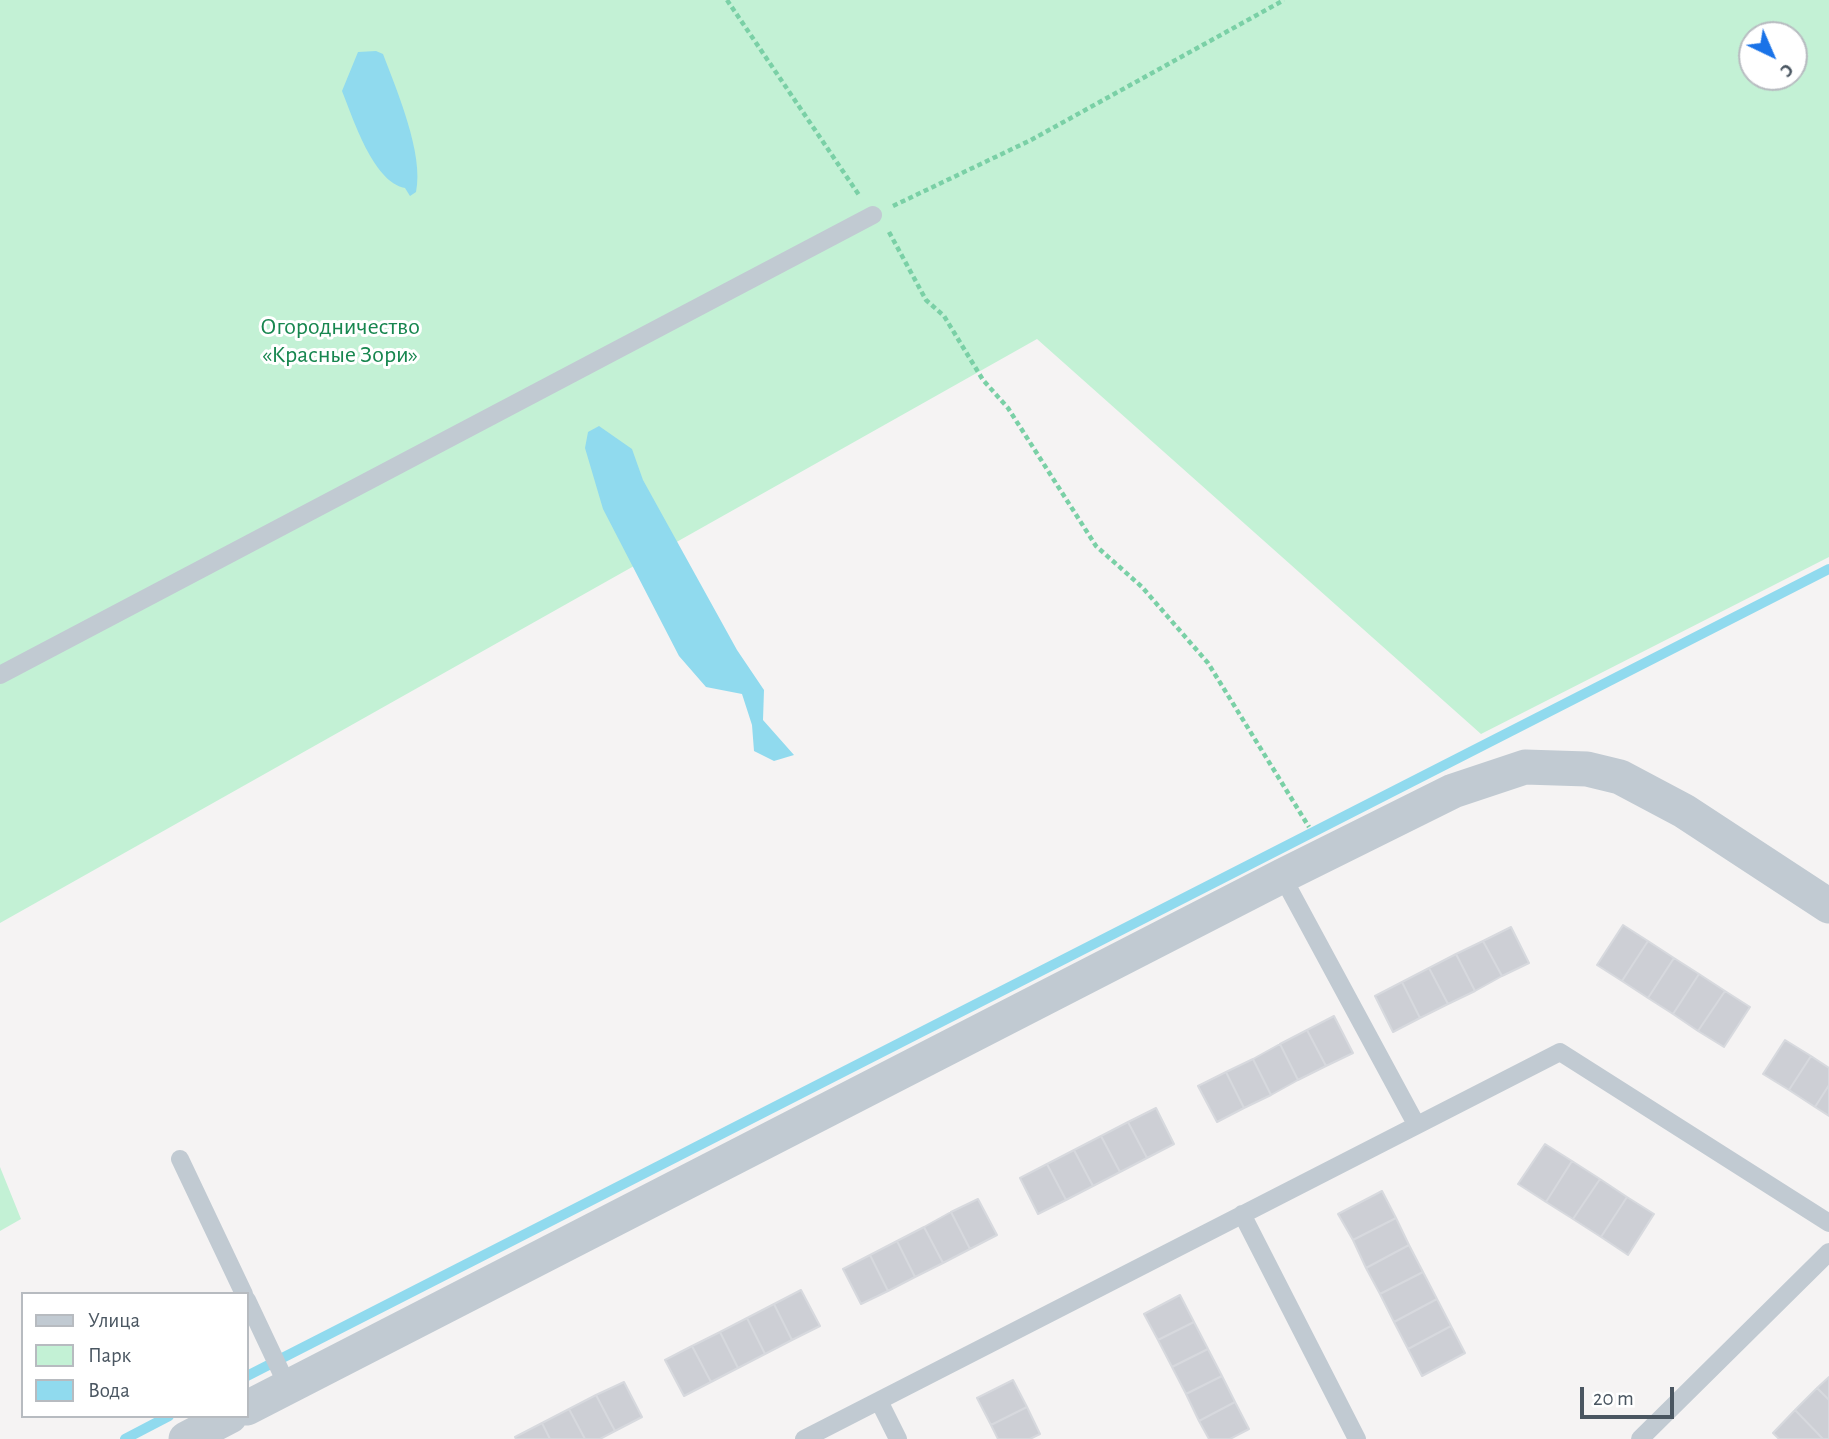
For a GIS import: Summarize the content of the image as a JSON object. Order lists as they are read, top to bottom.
{
  "parks": ["Огородничество «Красные Зори»"],
  "legend": ["Улица", "Парк", "Вода"],
  "scale_bar": "20 m",
  "north": "bottom right"
}
